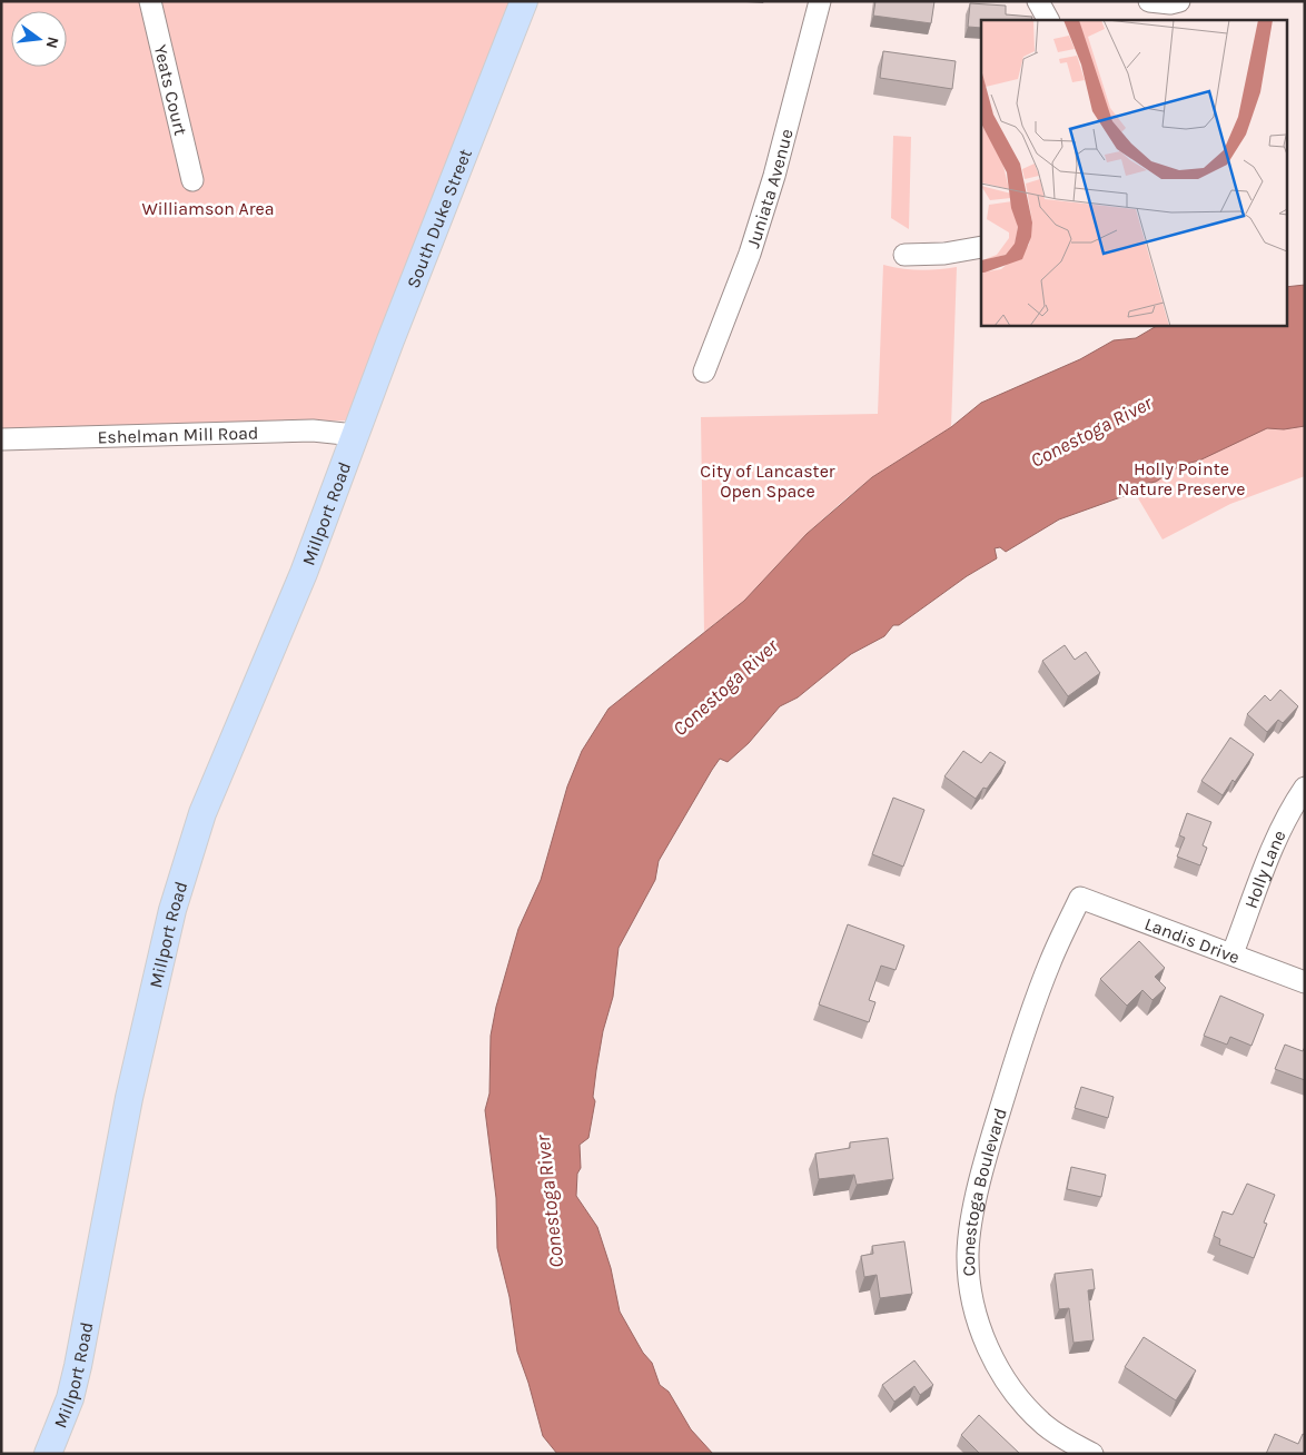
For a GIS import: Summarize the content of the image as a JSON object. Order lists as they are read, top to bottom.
{
  "streets": {
    "main road": ["South Duke Street", "Millport Road"],
    "street": [
      "Yeats Court",
      "Juniata Avenue",
      "Eshelman Mill Road",
      "Holly Lane",
      "Landis Drive",
      "Conestoga Boulevard"
    ]
  },
  "crossings": [
    ["South Duke Street", "Eshelman Mill Road"],
    ["South Duke Street", "Millport Road"],
    ["Eshelman Mill Road", "Millport Road"],
    ["Holly Lane", "Landis Drive"],
    ["Landis Drive", "Conestoga Boulevard"]
  ],
  "water": ["Conestoga River"],
  "parks": ["Williamson Area", "Holly Pointe Nature Preserve", "City of Lancaster Open Space"],
  "north": "right"
}
